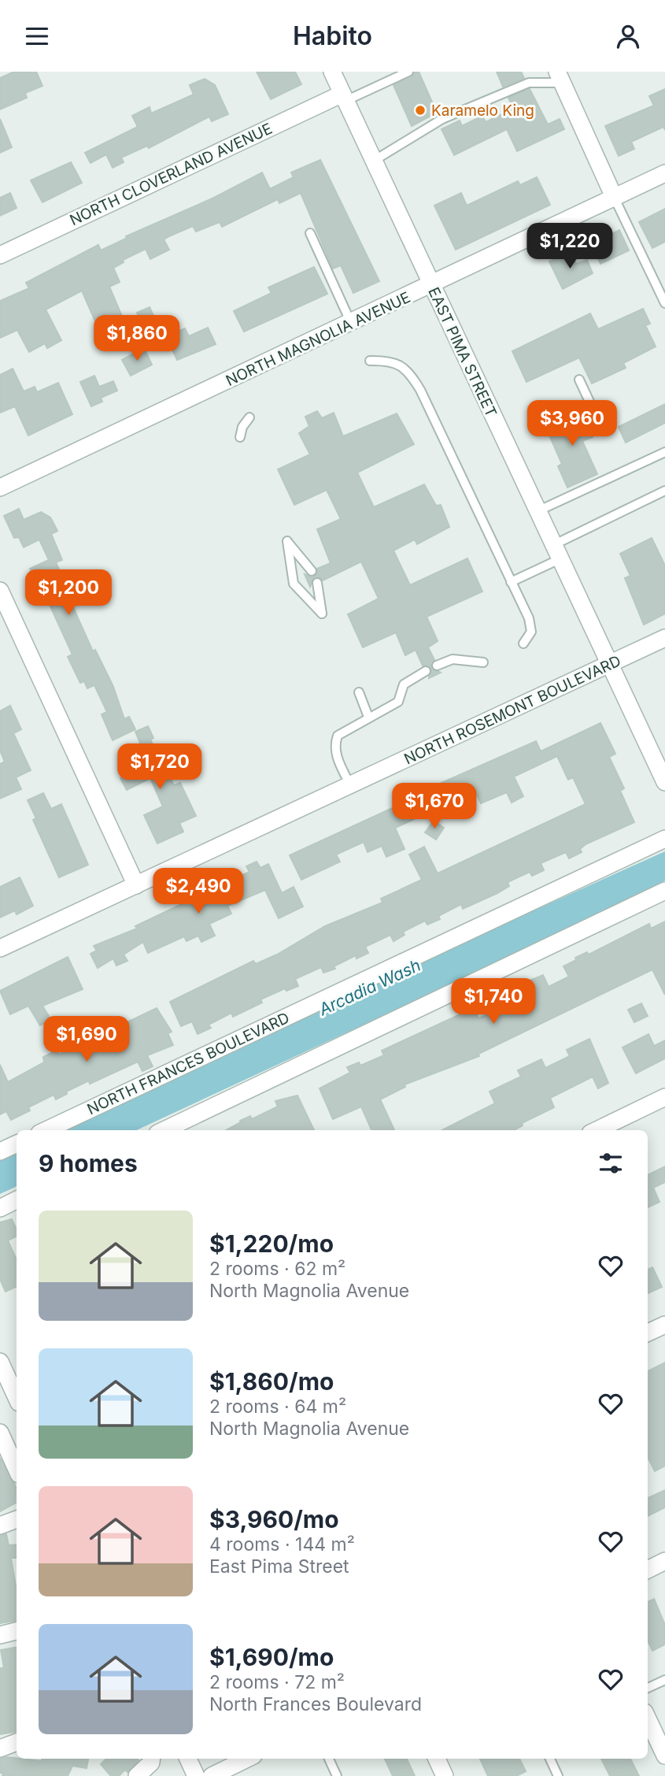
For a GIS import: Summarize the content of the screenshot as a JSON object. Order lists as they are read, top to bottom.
{
  "streets": {
    "street": [
      "NORTH CLOVERLAND AVENUE",
      "NORTH MAGNOLIA AVENUE",
      "EAST PIMA STREET",
      "NORTH ROSEMONT BOULEVARD",
      "NORTH FRANCES BOULEVARD"
    ]
  },
  "crossings": [
    ["NORTH CLOVERLAND AVENUE", "EAST PIMA STREET"],
    ["NORTH MAGNOLIA AVENUE", "EAST PIMA STREET"],
    ["EAST PIMA STREET", "NORTH ROSEMONT BOULEVARD"]
  ],
  "water": ["Arcadia Wash"],
  "places": ["Karamelo King"],
  "page": {
    "header": "Habito",
    "price": [
      "$1,220",
      "$1,860",
      "$3,960",
      "$1,200",
      "$1,720",
      "$1,670",
      "$2,490",
      "$1,740",
      "$1,690"
    ],
    "heading": "9 homes",
    "list": [
      {
        "name": "$1,220/mo",
        "note": "2 rooms · 62 m² · North Magnolia Avenue"
      },
      {
        "name": "$1,860/mo",
        "note": "2 rooms · 64 m² · North Magnolia Avenue"
      },
      {
        "name": "$3,960/mo",
        "note": "4 rooms · 144 m² · East Pima Street"
      },
      {
        "name": "$1,690/mo",
        "note": "2 rooms · 72 m² · North Frances Boulevard"
      }
    ]
  }
}
